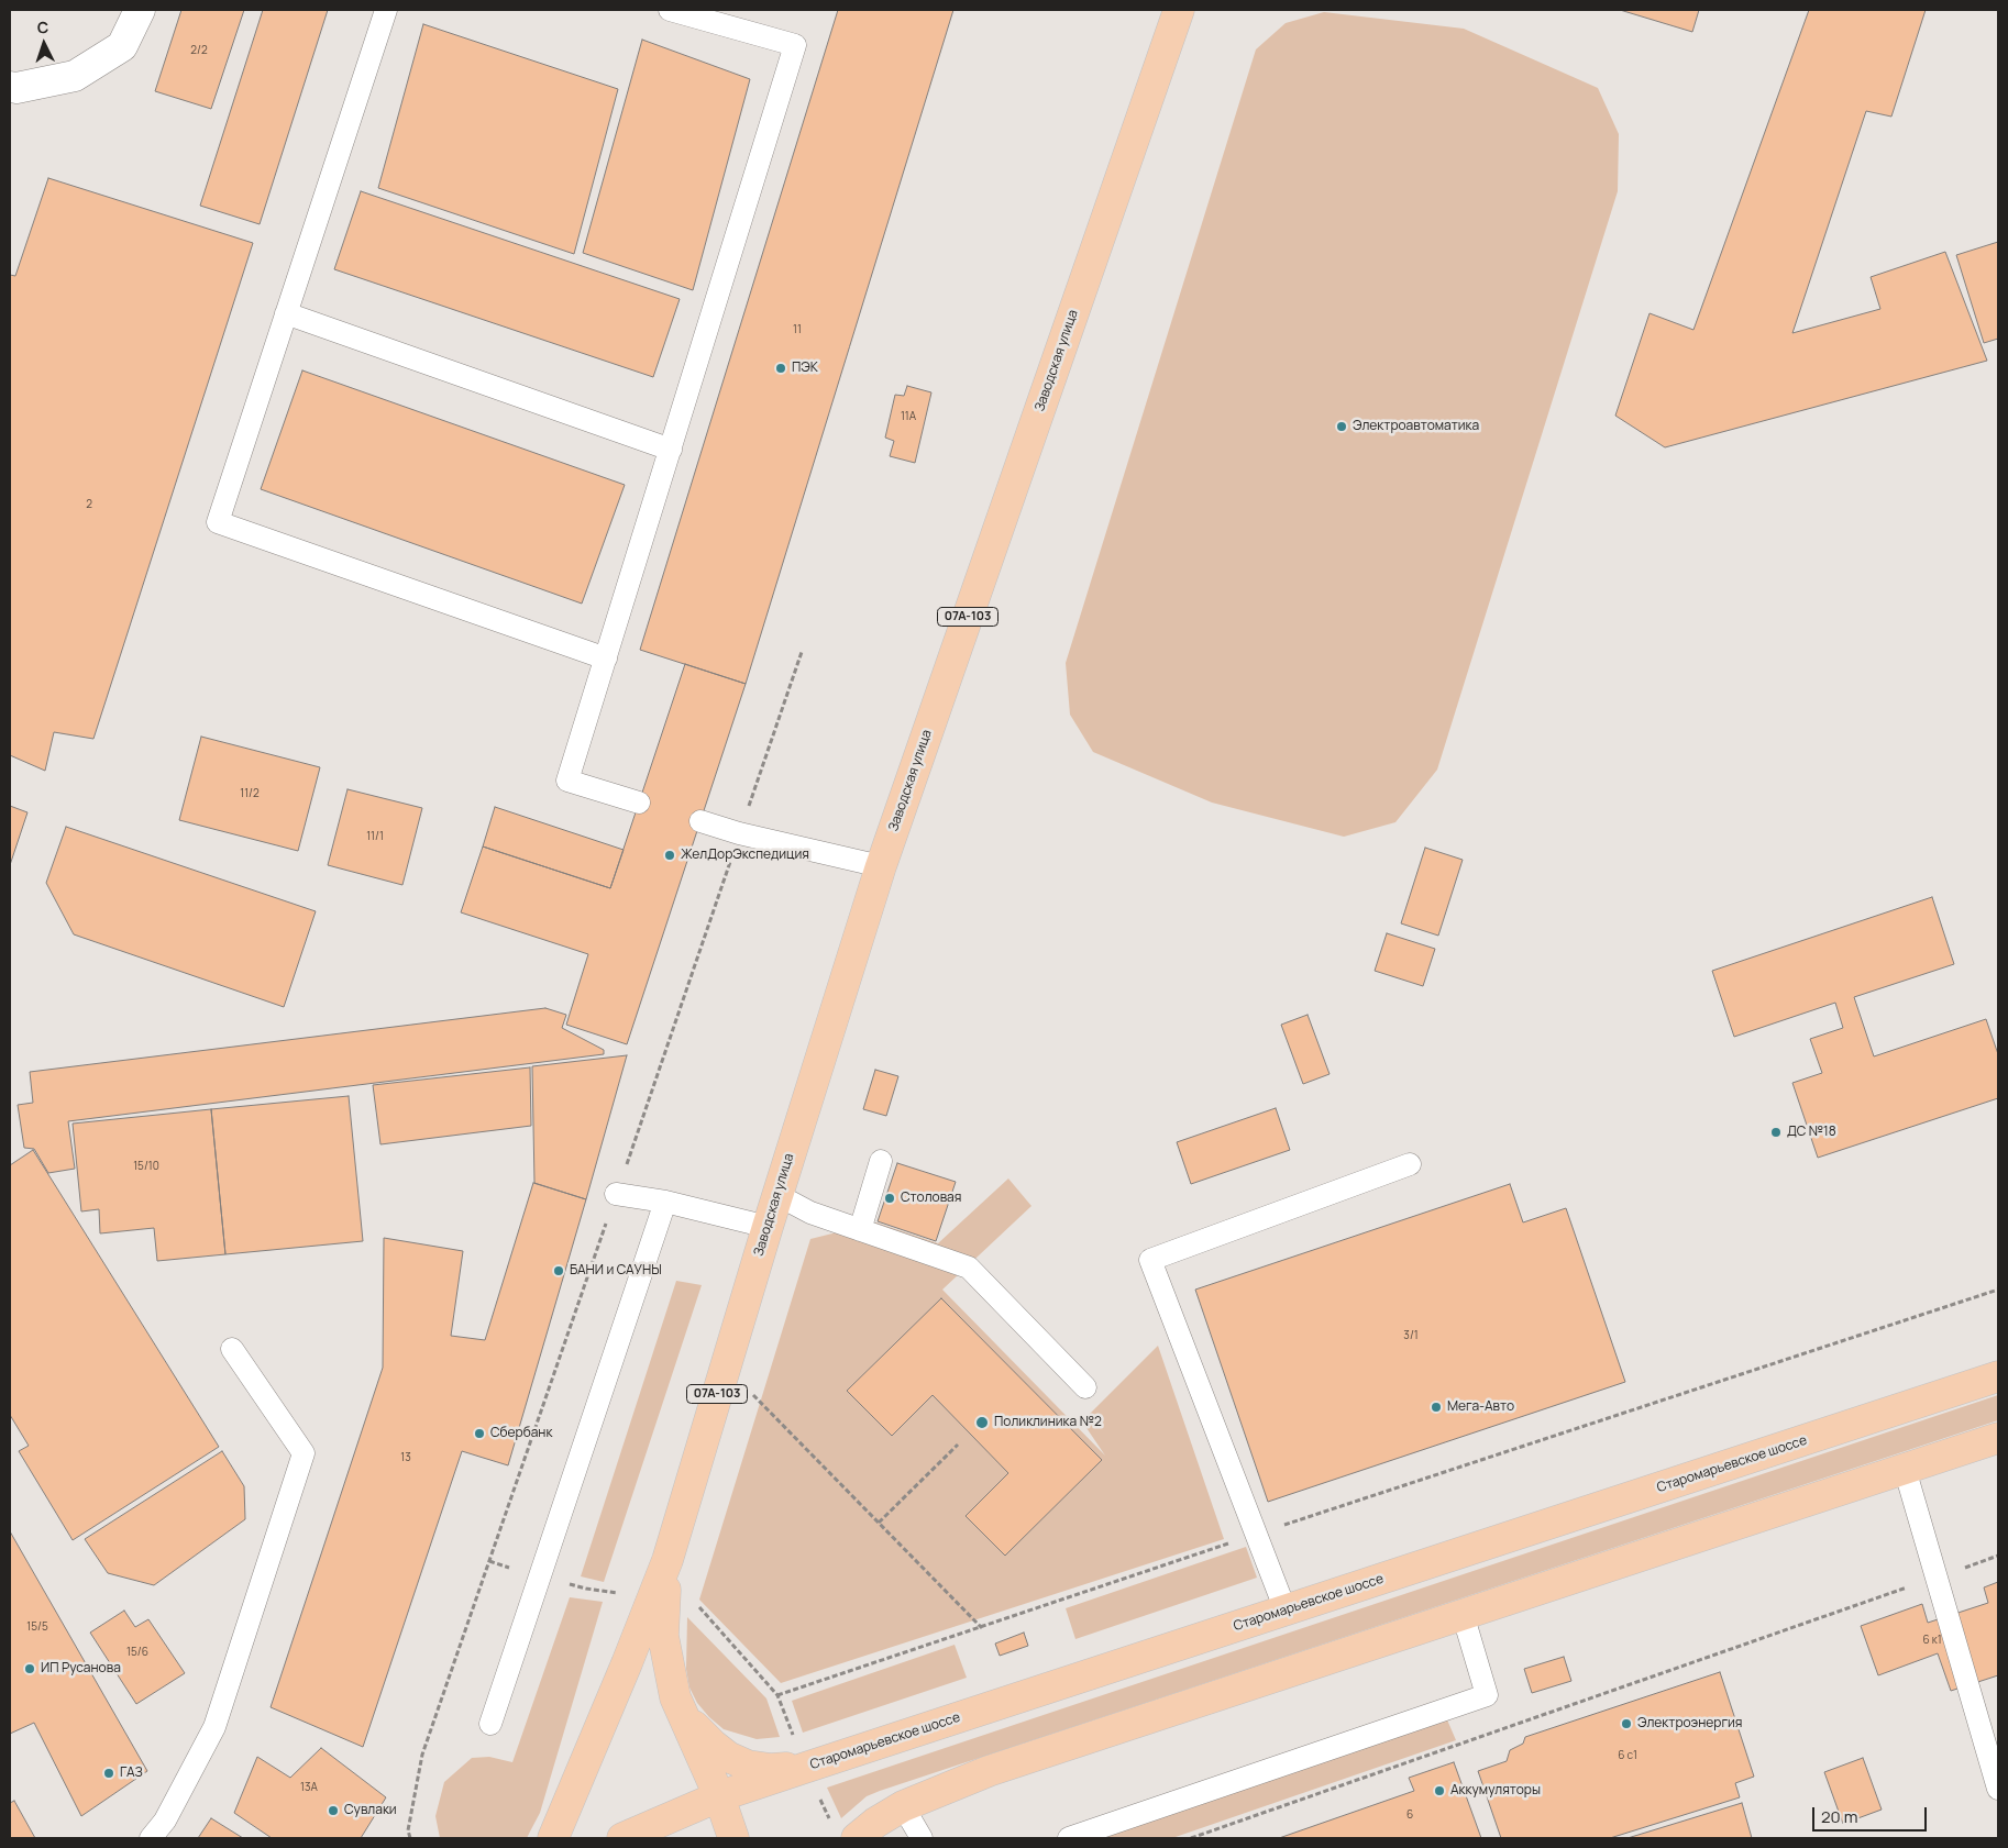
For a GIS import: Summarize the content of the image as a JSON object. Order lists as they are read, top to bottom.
{
  "streets": {
    "main road": ["Заводская улица", "07А-103", "Старомарьевское шоссе"]
  },
  "places": [
    "ПЭК",
    "Электроавтоматика",
    "ЖелДорЭкспедиция",
    "ДС №18",
    "Столовая",
    "БАНИ и САУНЫ",
    "Мега-Авто",
    "Поликлиника №2",
    "Сбербанк",
    "ИП Русанова",
    "Электроэнергия",
    "ГАЗ",
    "Аккумуляторы",
    "Сувлаки"
  ],
  "house_numbers": [
    "2/2",
    "11",
    "11А",
    "2",
    "11/2",
    "11/1",
    "15/10",
    "3/1",
    "13",
    "15/5",
    "6 к1",
    "15/6",
    "6 с1",
    "13А",
    "6"
  ],
  "scale_bar": "20 m",
  "north": "top"
}
